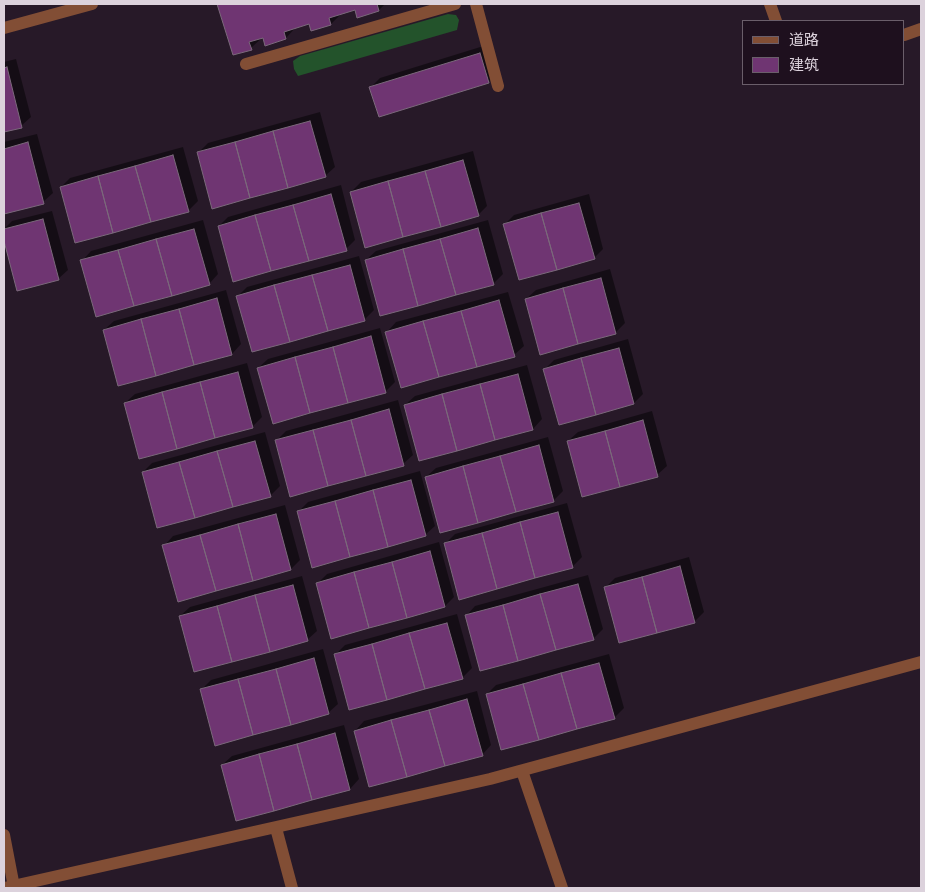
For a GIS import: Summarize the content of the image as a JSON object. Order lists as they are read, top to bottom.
{
  "legend": ["道路", "建筑"]
}
